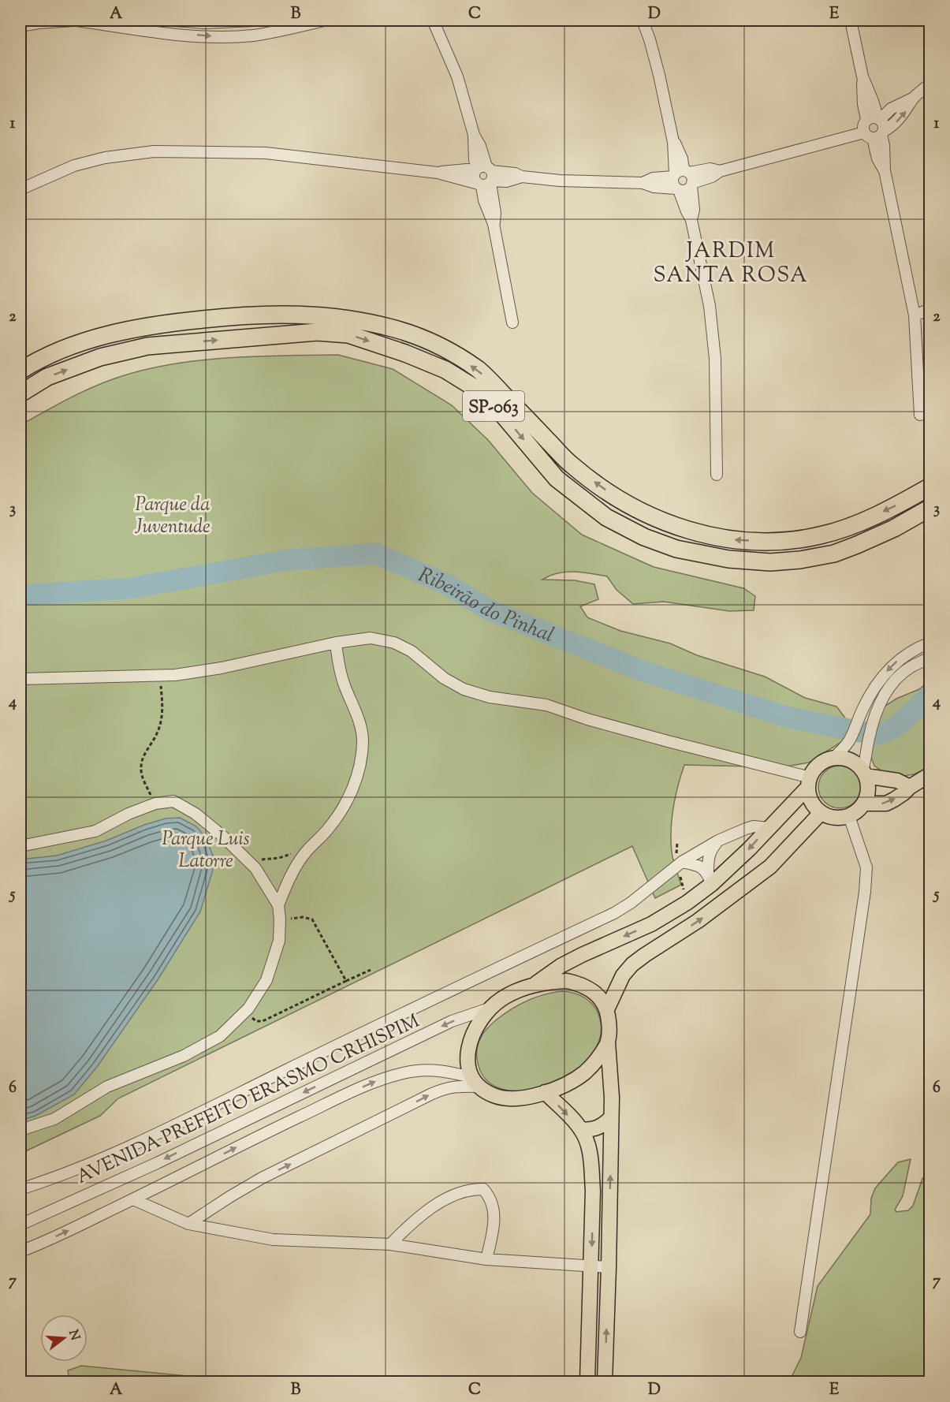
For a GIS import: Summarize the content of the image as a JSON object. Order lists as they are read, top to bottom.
{
  "streets": {
    "highway": ["SP-063"],
    "street": ["AVENIDA PREFEITO ERASMO CRHISPIM"]
  },
  "districts": ["JARDIM SANTA ROSA"],
  "water": ["Ribeirão do Pinhal"],
  "parks": ["Parque da Juventude", "Parque Luis Latorre"],
  "north": "right",
  "grid": {
    "columns": [
      "A",
      "B",
      "C",
      "D",
      "E"
    ],
    "rows": [
      "1",
      "2",
      "3",
      "4",
      "5",
      "6",
      "7"
    ]
  }
}
